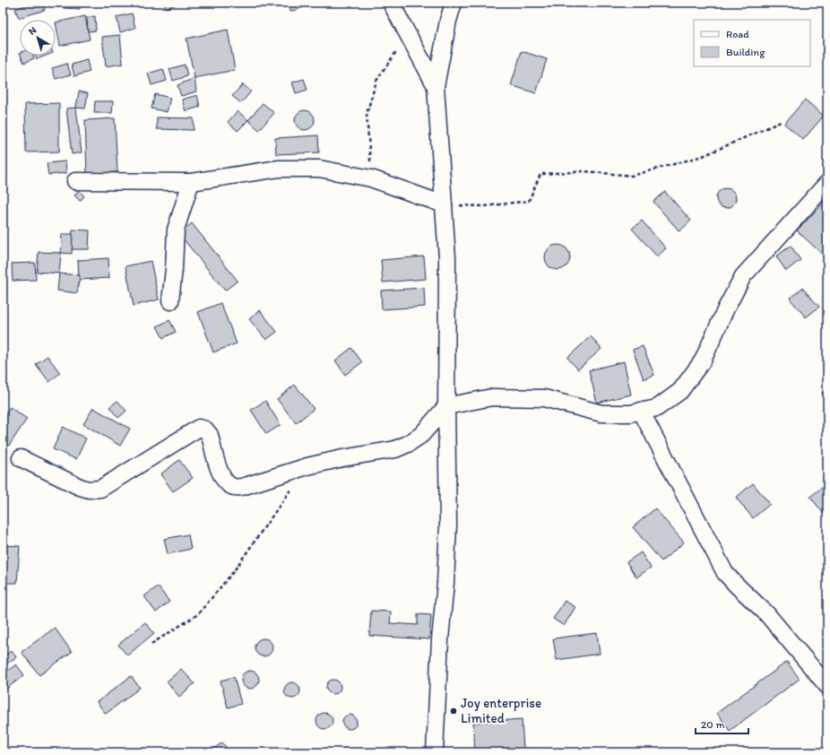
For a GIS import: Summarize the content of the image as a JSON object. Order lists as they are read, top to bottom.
{
  "places": ["Joy enterprise Limited"],
  "legend": ["Road", "Building"],
  "scale_bar": "20 m",
  "north": "top left"
}
